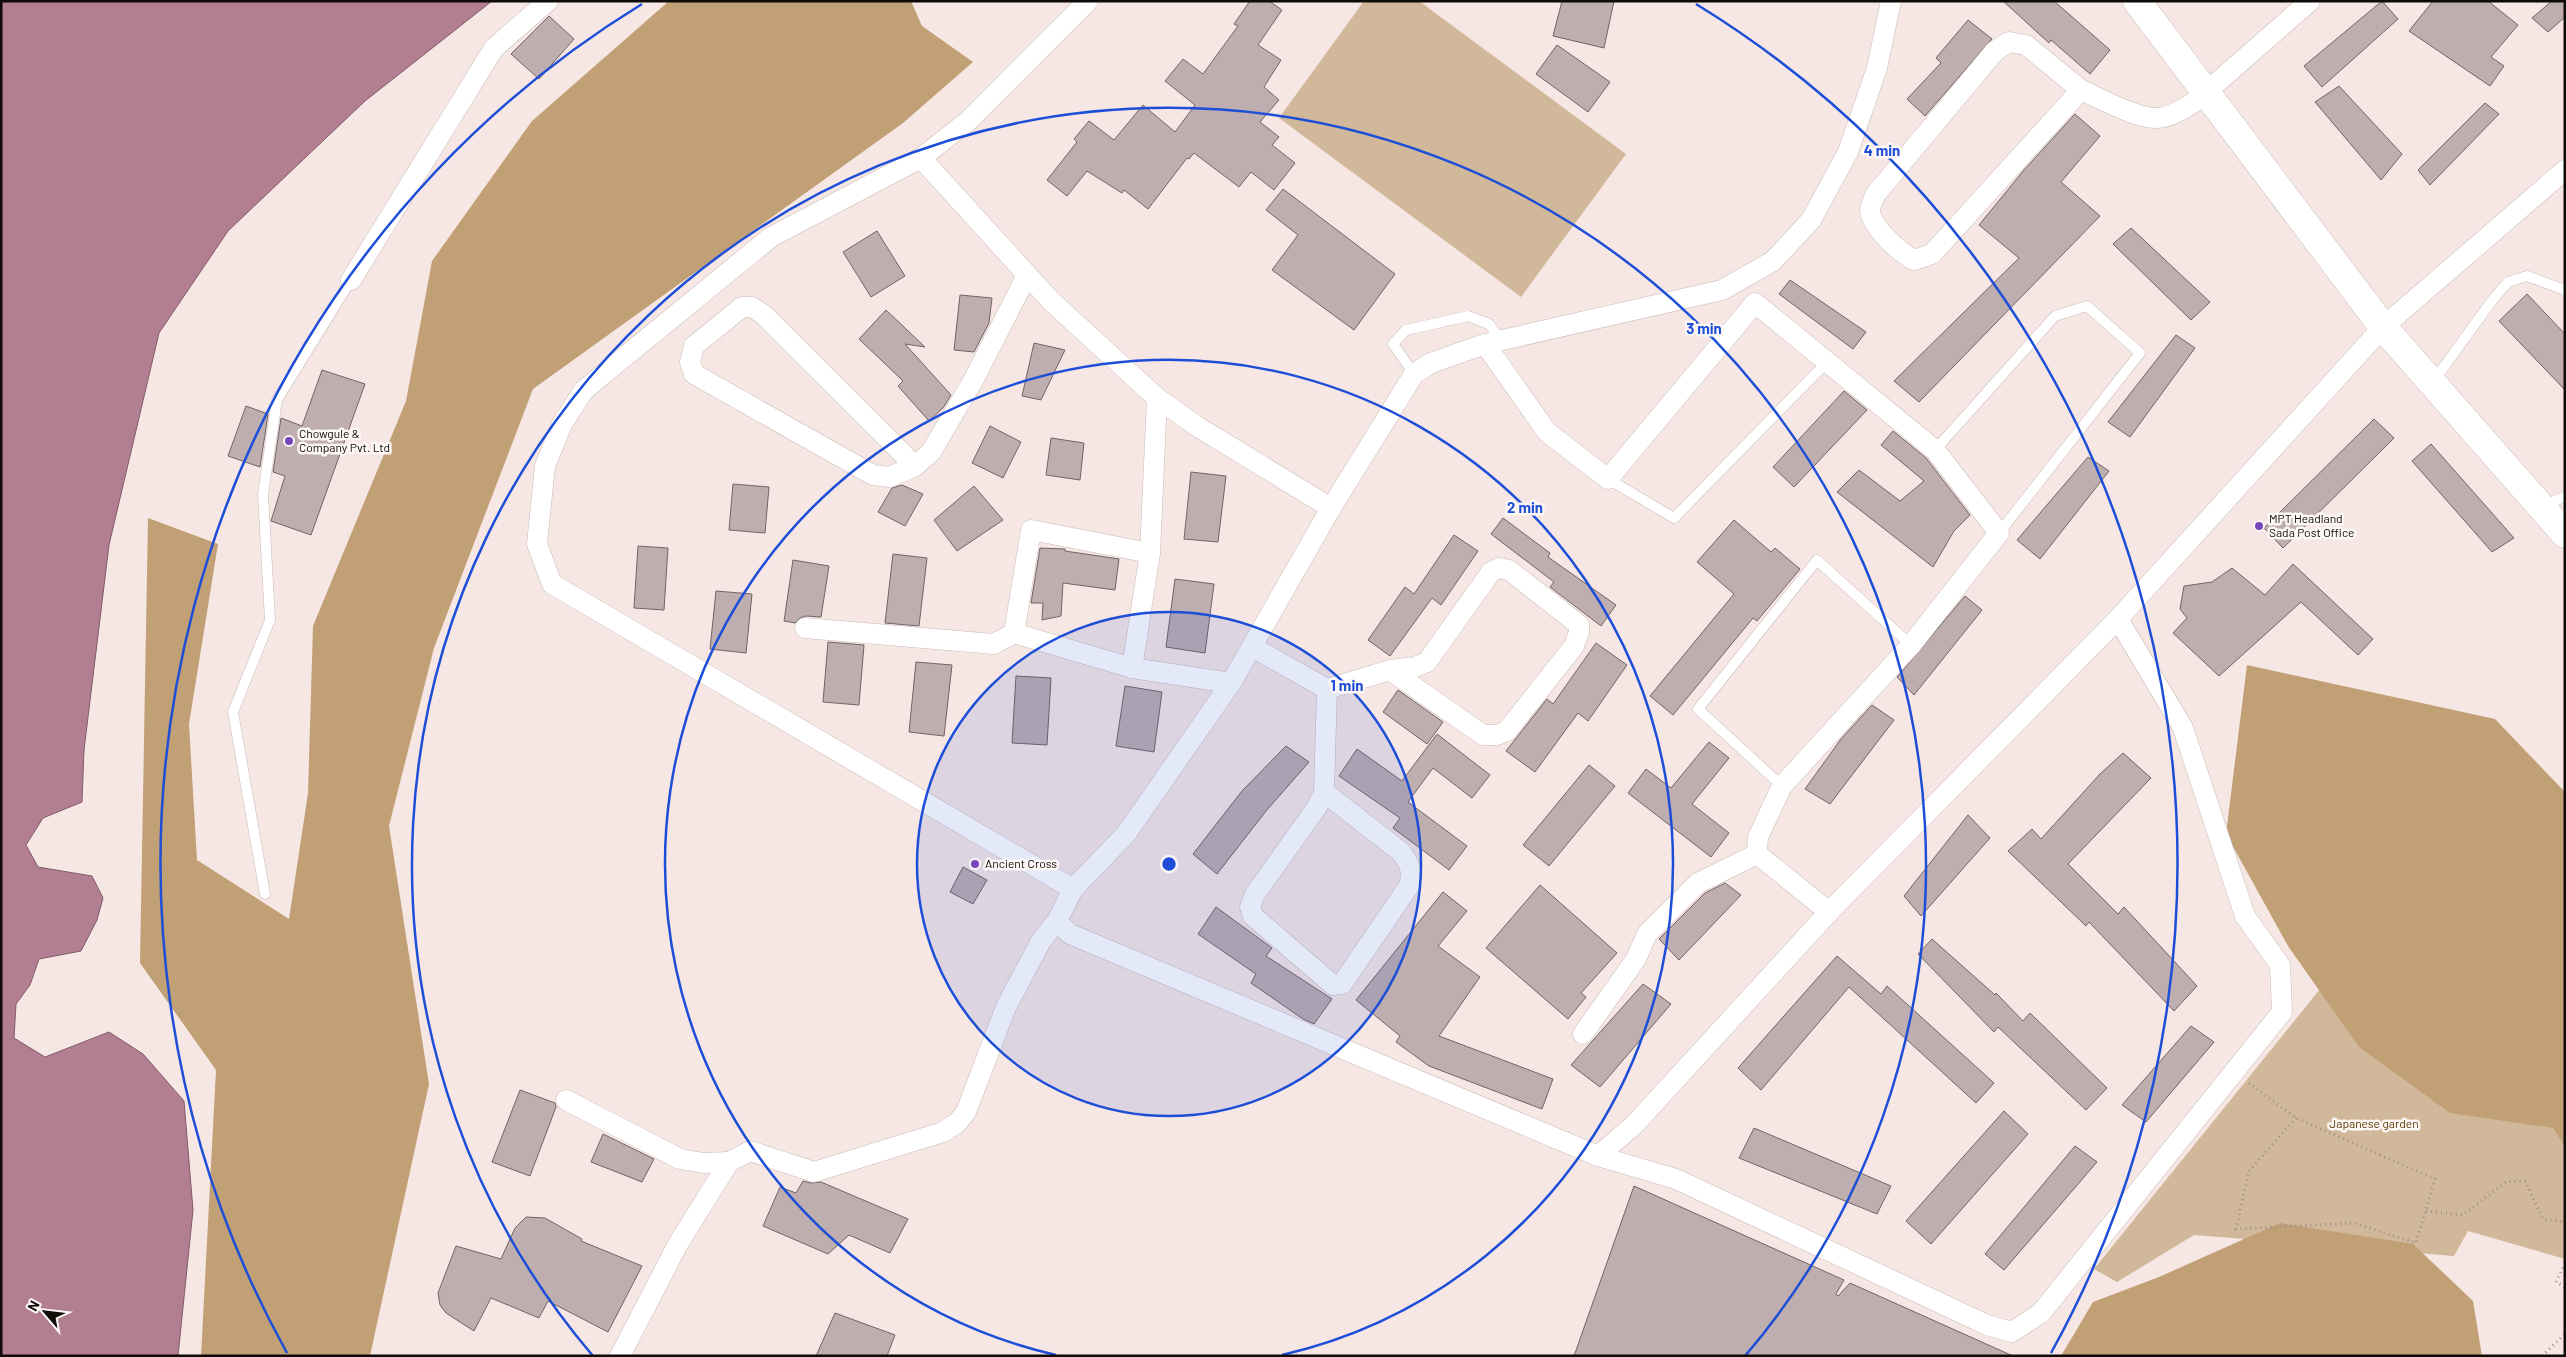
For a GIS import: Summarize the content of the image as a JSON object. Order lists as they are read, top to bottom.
{
  "parks": ["Japanese garden"],
  "places": ["Chowgule & Company Pvt. Ltd", "MPT Headland Sada Post Office", "Ancient Cross"],
  "north": "top left",
  "rings": [
    "4 min",
    "3 min",
    "2 min",
    "1 min"
  ]
}
